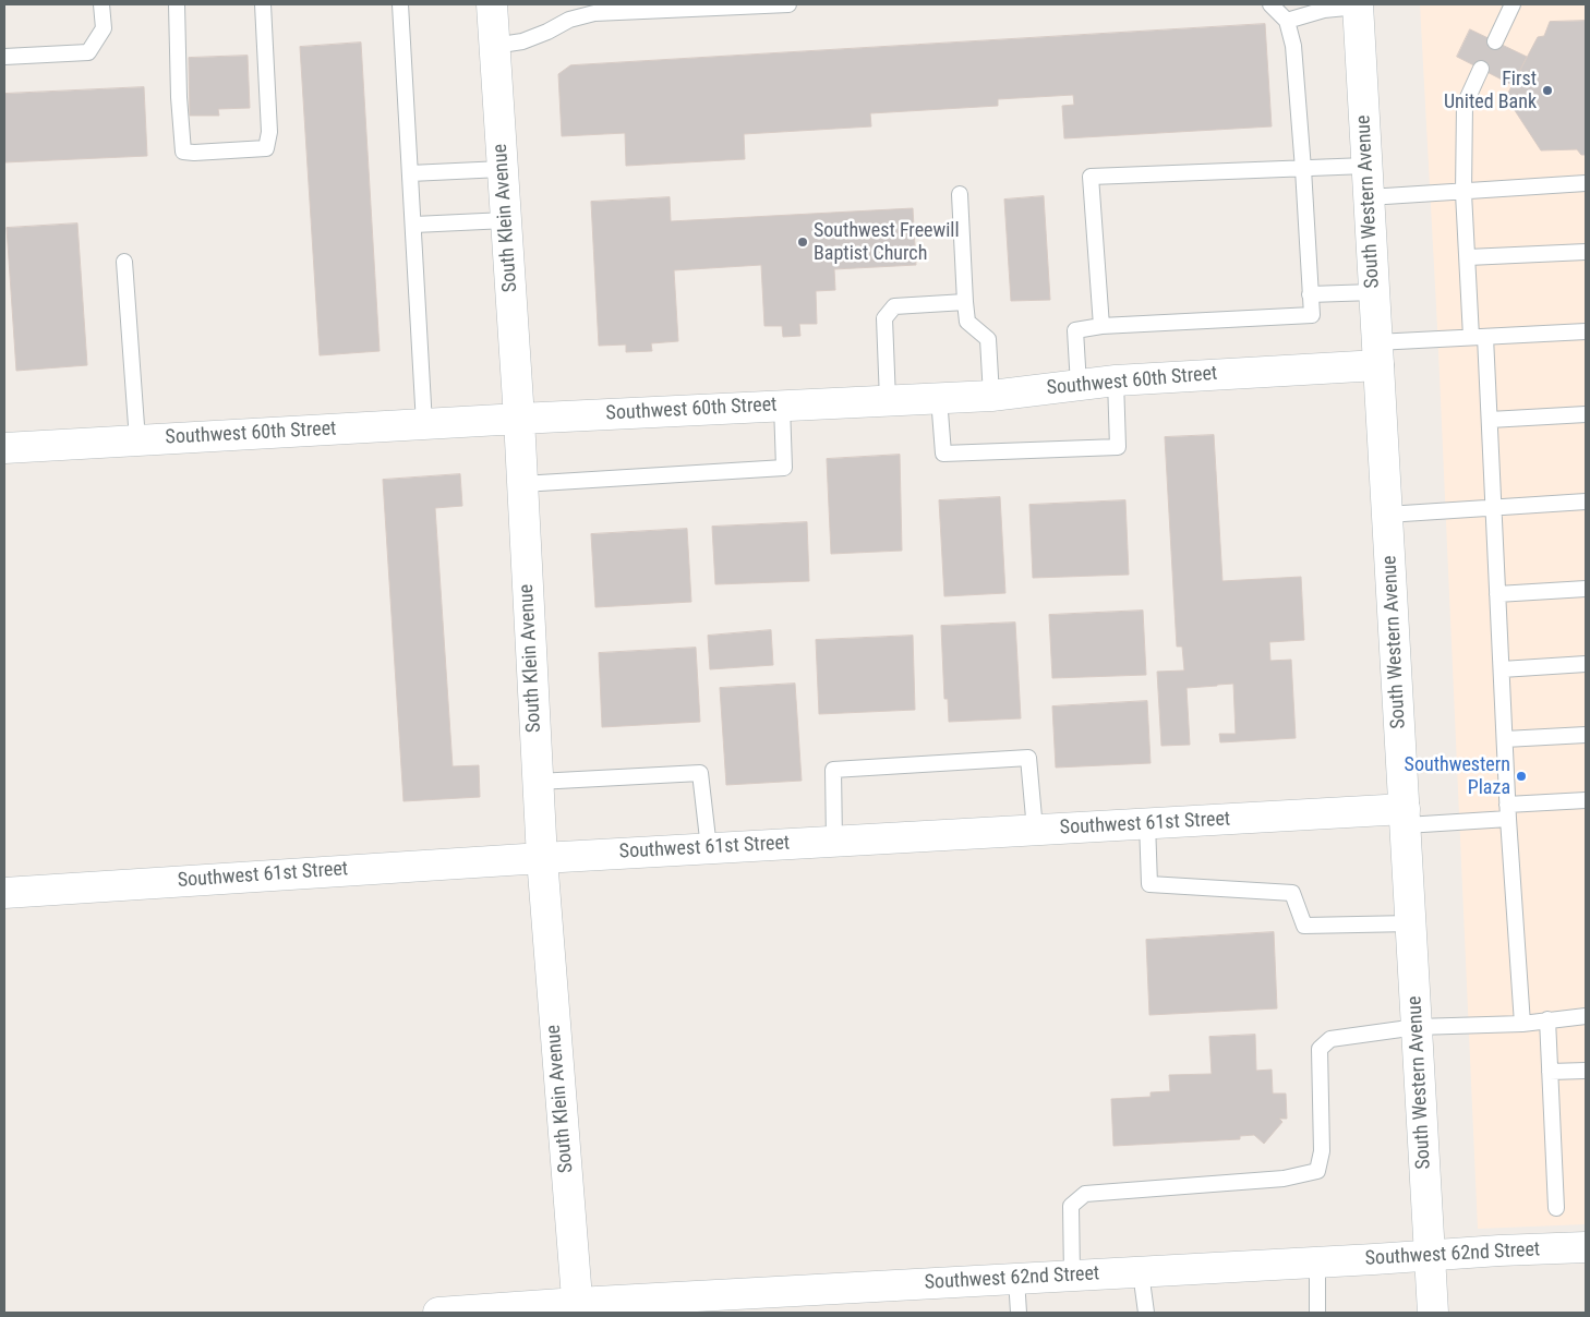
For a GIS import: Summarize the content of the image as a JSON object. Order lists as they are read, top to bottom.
{
  "streets": {
    "street": [
      "South Western Avenue",
      "South Klein Avenue",
      "Southwest 60th Street",
      "Southwest 61st Street",
      "Southwest 62nd Street"
    ]
  },
  "crossings": [
    ["South Western Avenue", "Southwest 60th Street"],
    ["South Western Avenue", "Southwest 61st Street"],
    ["South Western Avenue", "Southwest 62nd Street"],
    ["South Klein Avenue", "Southwest 60th Street"],
    ["South Klein Avenue", "Southwest 61st Street"],
    ["South Klein Avenue", "Southwest 62nd Street"]
  ],
  "places": ["First United Bank", "Southwest Freewill Baptist Church", "Southwestern Plaza"]
}
